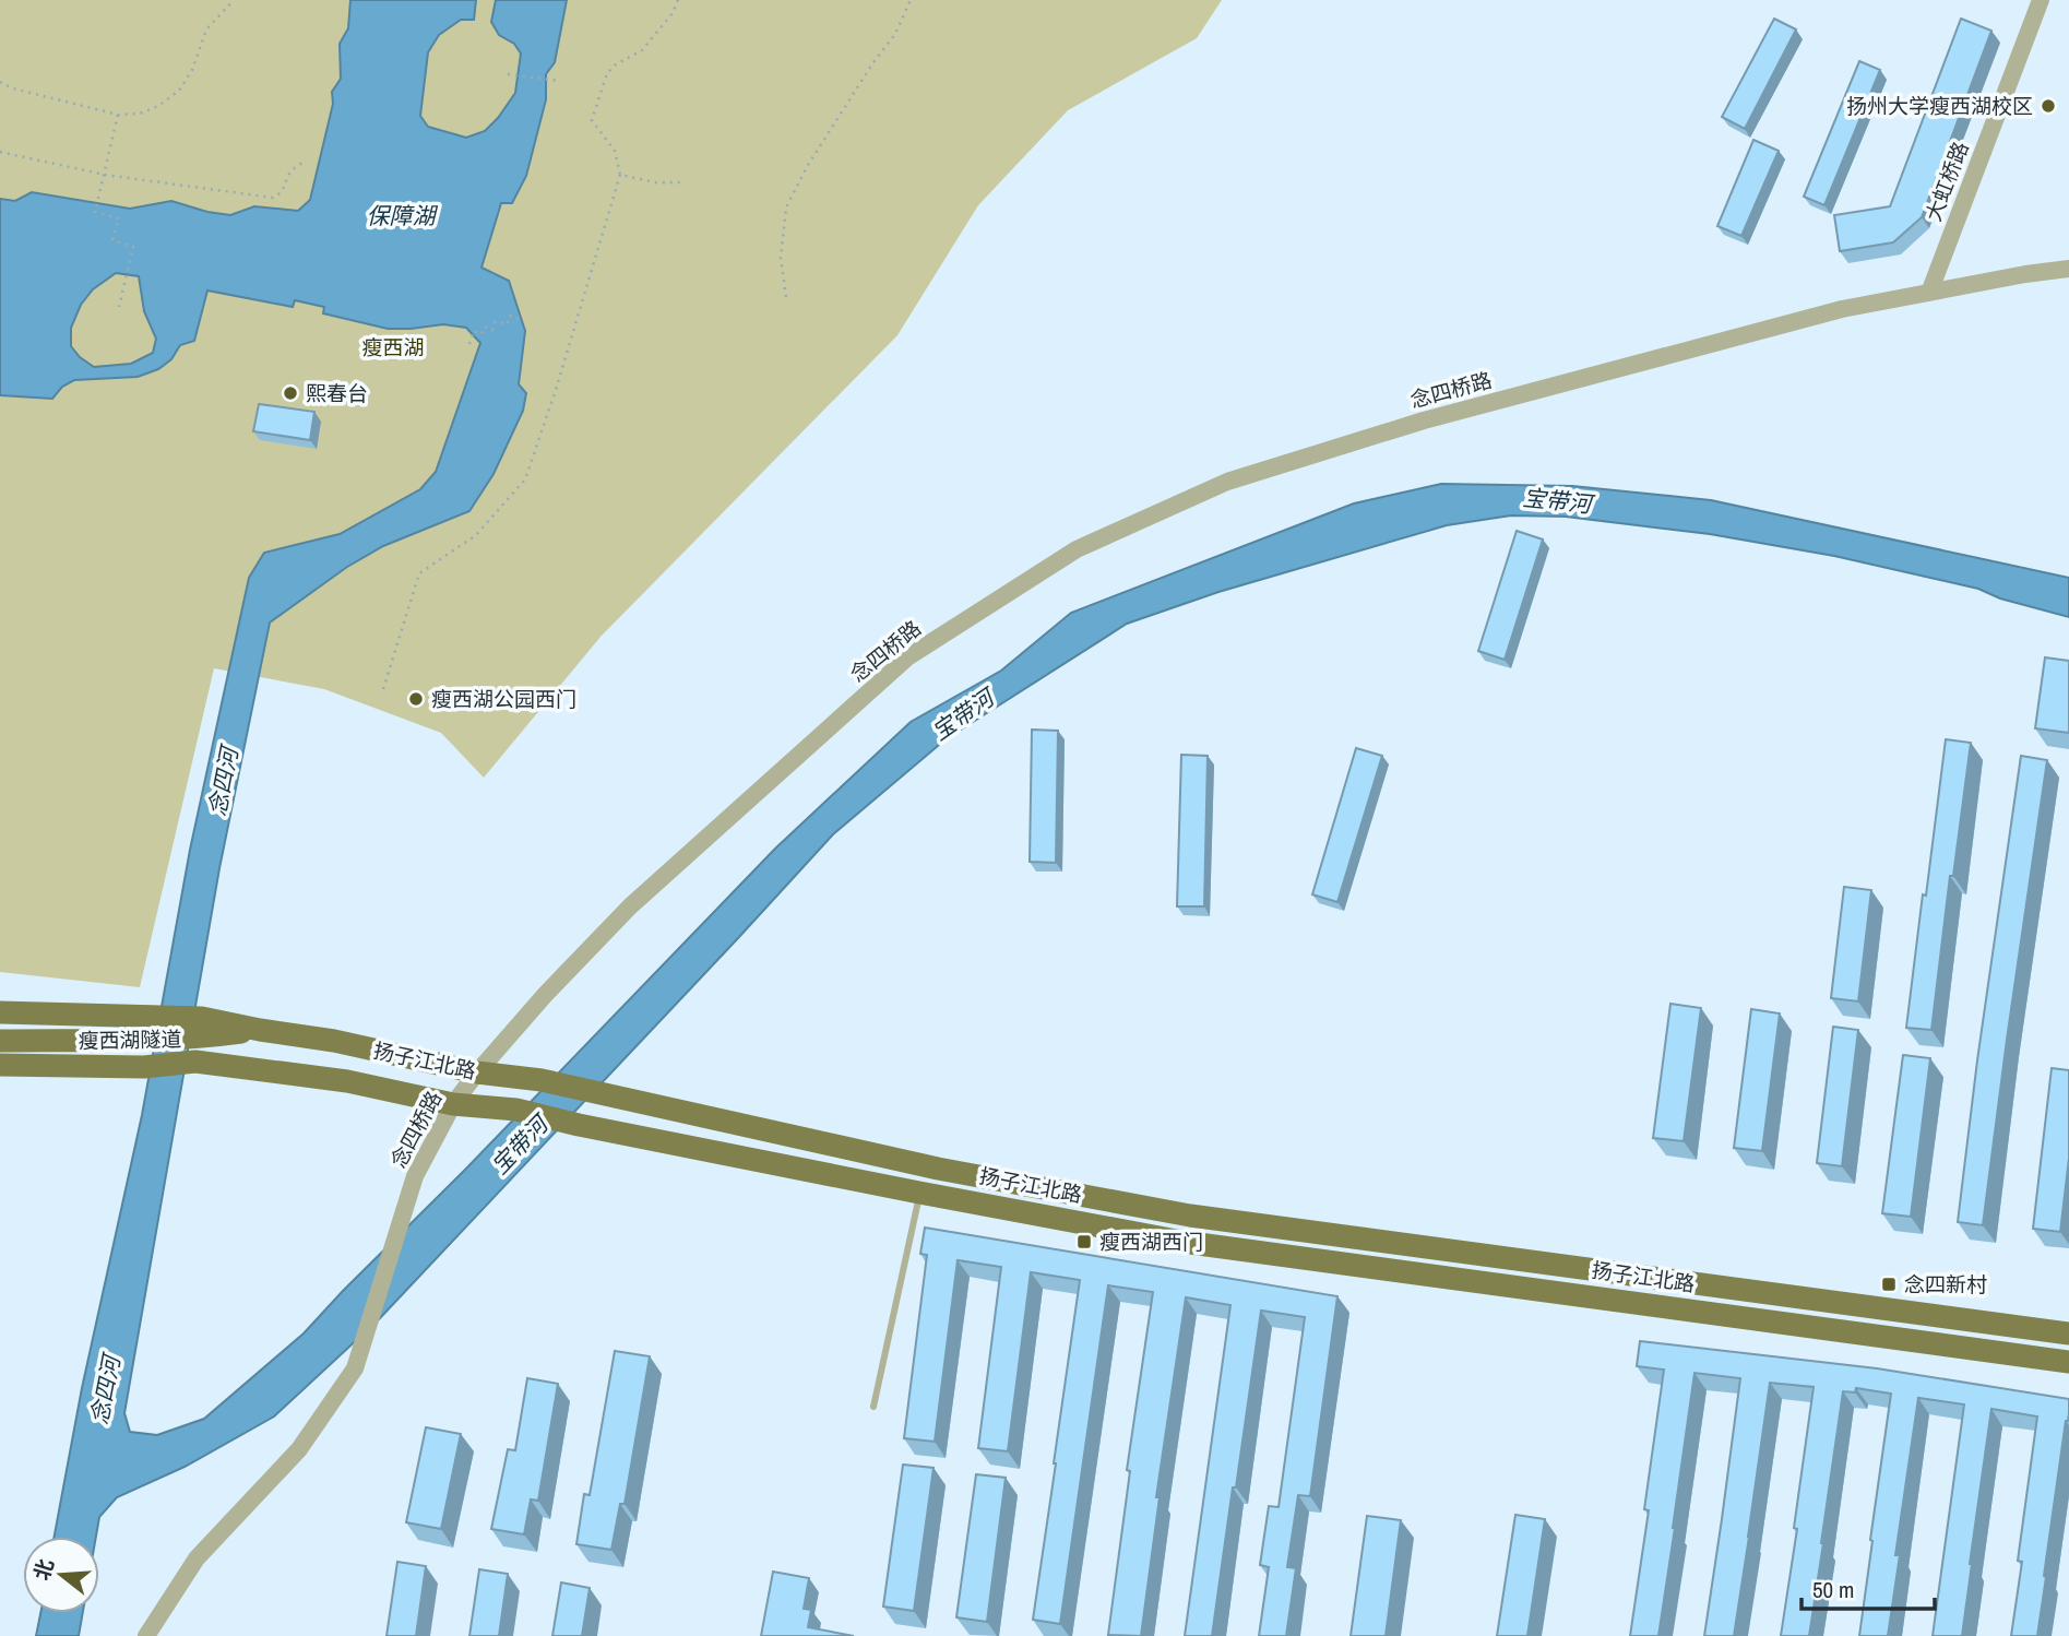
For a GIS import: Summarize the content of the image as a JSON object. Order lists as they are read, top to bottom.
{
  "streets": {
    "main road": ["瘦西湖隧道", "扬子江北路"],
    "street": ["大虹桥路", "念四桥路"]
  },
  "crossings": [
    ["大虹桥路", "念四桥路"],
    ["念四桥路", "扬子江北路"],
    ["瘦西湖隧道", "扬子江北路"]
  ],
  "water": ["保障湖", "宝带河", "念四河"],
  "parks": ["瘦西湖"],
  "places": {
    "other": ["扬州大学瘦西湖校区", "熙春台", "瘦西湖公园西门"],
    "transit": ["瘦西湖西门", "念四新村"]
  },
  "scale_bar": "50 m",
  "north": "left"
}
